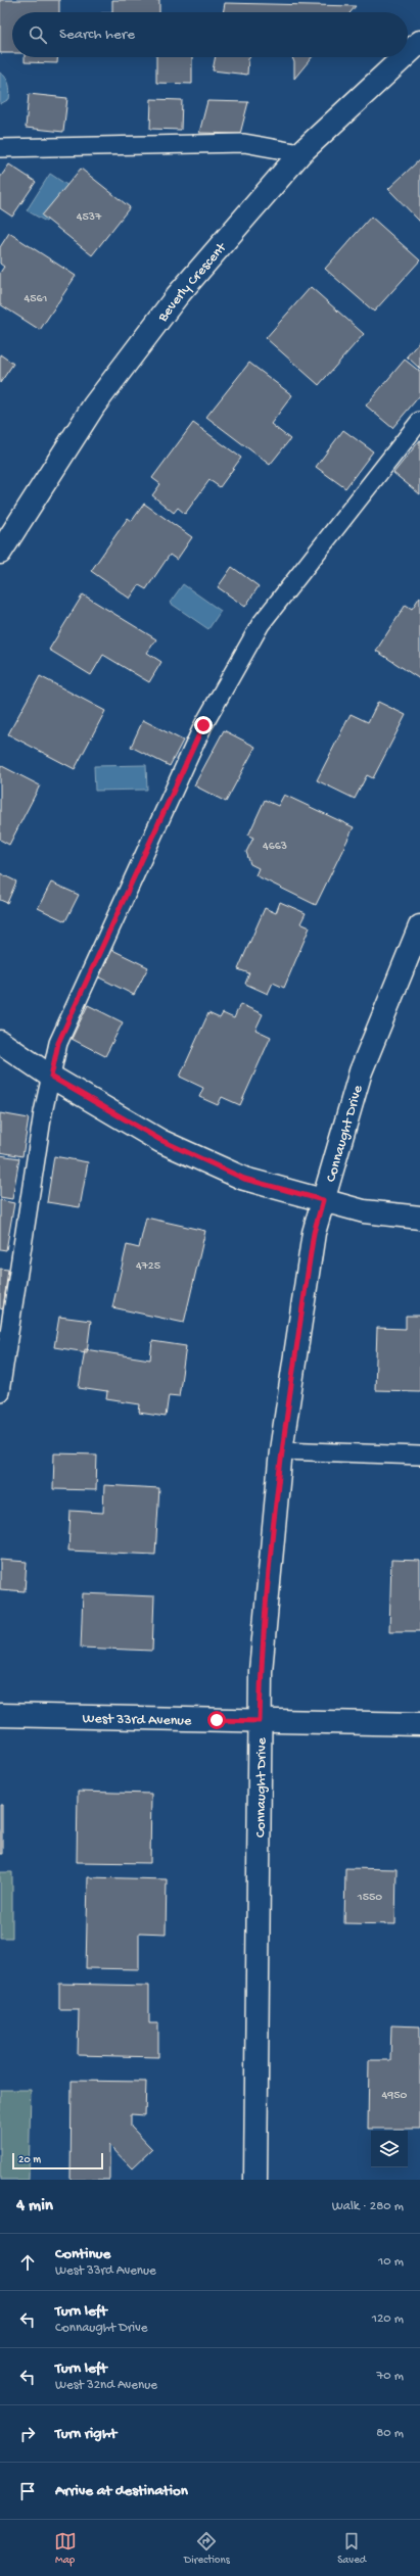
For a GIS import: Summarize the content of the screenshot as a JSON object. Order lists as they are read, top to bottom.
{
  "streets": {
    "street": ["Beverly Crescent", "Connaught Drive", "West 33rd Avenue"]
  },
  "crossings": [
    ["Connaught Drive", "West 33rd Avenue"]
  ],
  "house_numbers": [
    "4537",
    "4561",
    "4663",
    "4725",
    "1550",
    "4950"
  ],
  "scale_bar": "20 m",
  "page": {
    "search": "Search here",
    "scale": "20 m",
    "heading": ["4 min", "Walk · 280 m"],
    "list": [
      ["Continue", "West 33rd Avenue", "10 m"],
      ["Turn left", "Connaught Drive", "120 m"],
      ["Turn left", "West 32nd Avenue", "70 m"],
      ["Turn right", "80 m"],
      "Arrive at destination"
    ],
    "nav": ["Map", "Directions", "Saved"]
  }
}
